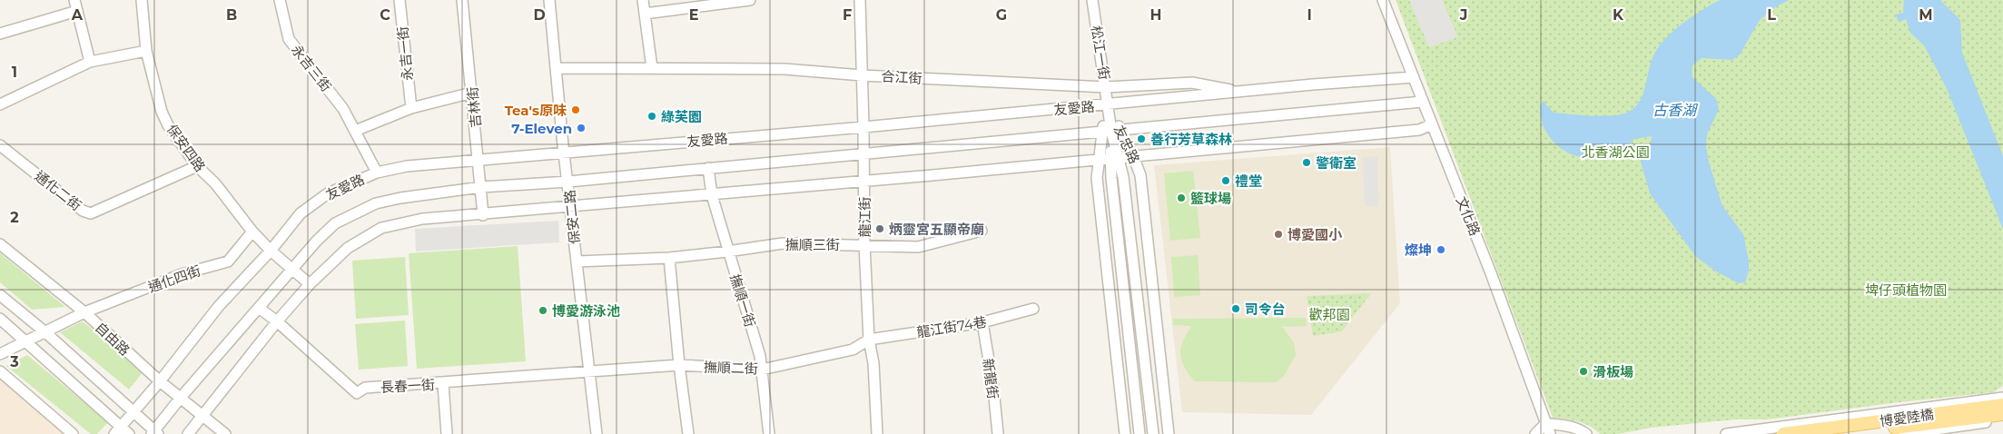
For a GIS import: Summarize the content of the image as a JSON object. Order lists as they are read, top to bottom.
{
  "streets": {
    "main road": ["博愛陸橋"],
    "street": [
      "松江一街",
      "永吉一街",
      "永吉三街",
      "合江街",
      "吉林街",
      "友愛路",
      "友忠路",
      "保安四路",
      "通化二街",
      "文化路",
      "保安二路",
      "龍江街",
      "撫順三街",
      "通化四街",
      "撫順一街",
      "龍江街74巷",
      "自由路",
      "撫順二街",
      "新龍街",
      "長春一街"
    ]
  },
  "crossings": [
    ["松江一街", "合江街"],
    ["松江一街", "友愛路"],
    ["松江一街", "友忠路"],
    ["永吉三街", "友愛路"],
    ["合江街", "友愛路"],
    ["合江街", "保安二路"],
    ["合江街", "龍江街"],
    ["吉林街", "友愛路"],
    ["友愛路", "友忠路"],
    ["友愛路", "保安四路"],
    ["友愛路", "文化路"],
    ["友愛路", "保安二路"],
    ["友愛路", "龍江街"],
    ["友愛路", "撫順一街"],
    ["友愛路", "自由路"],
    ["友愛路", "長春一街"],
    ["保安四路", "通化二街"],
    ["保安四路", "通化四街"],
    ["保安二路", "撫順三街"],
    ["保安二路", "撫順二街"],
    ["保安二路", "長春一街"],
    ["龍江街", "撫順三街"],
    ["龍江街", "龍江街74巷"],
    ["龍江街", "撫順二街"],
    ["撫順三街", "撫順一街"],
    ["通化四街", "自由路"],
    ["撫順一街", "撫順二街"],
    ["龍江街74巷", "撫順二街"],
    ["龍江街74巷", "新龍街"],
    ["撫順二街", "長春一街"]
  ],
  "water": ["古香湖"],
  "parks": ["北香湖公園", "埤仔頭植物園", "歡邦園"],
  "places": [
    "Tea's原味",
    "綠芙園",
    "7-Eleven",
    "善行芳草森林",
    "警衛室",
    "禮堂",
    "籃球場",
    "炳靈宮五顯帝廟",
    "博愛國小",
    "燦坤",
    "司令台",
    "博愛游泳池",
    "滑板場"
  ],
  "grid": {
    "columns": [
      "A",
      "B",
      "C",
      "D",
      "E",
      "F",
      "G",
      "H",
      "I",
      "J",
      "K",
      "L",
      "M"
    ],
    "rows": ["1", "2", "3"]
  }
}
